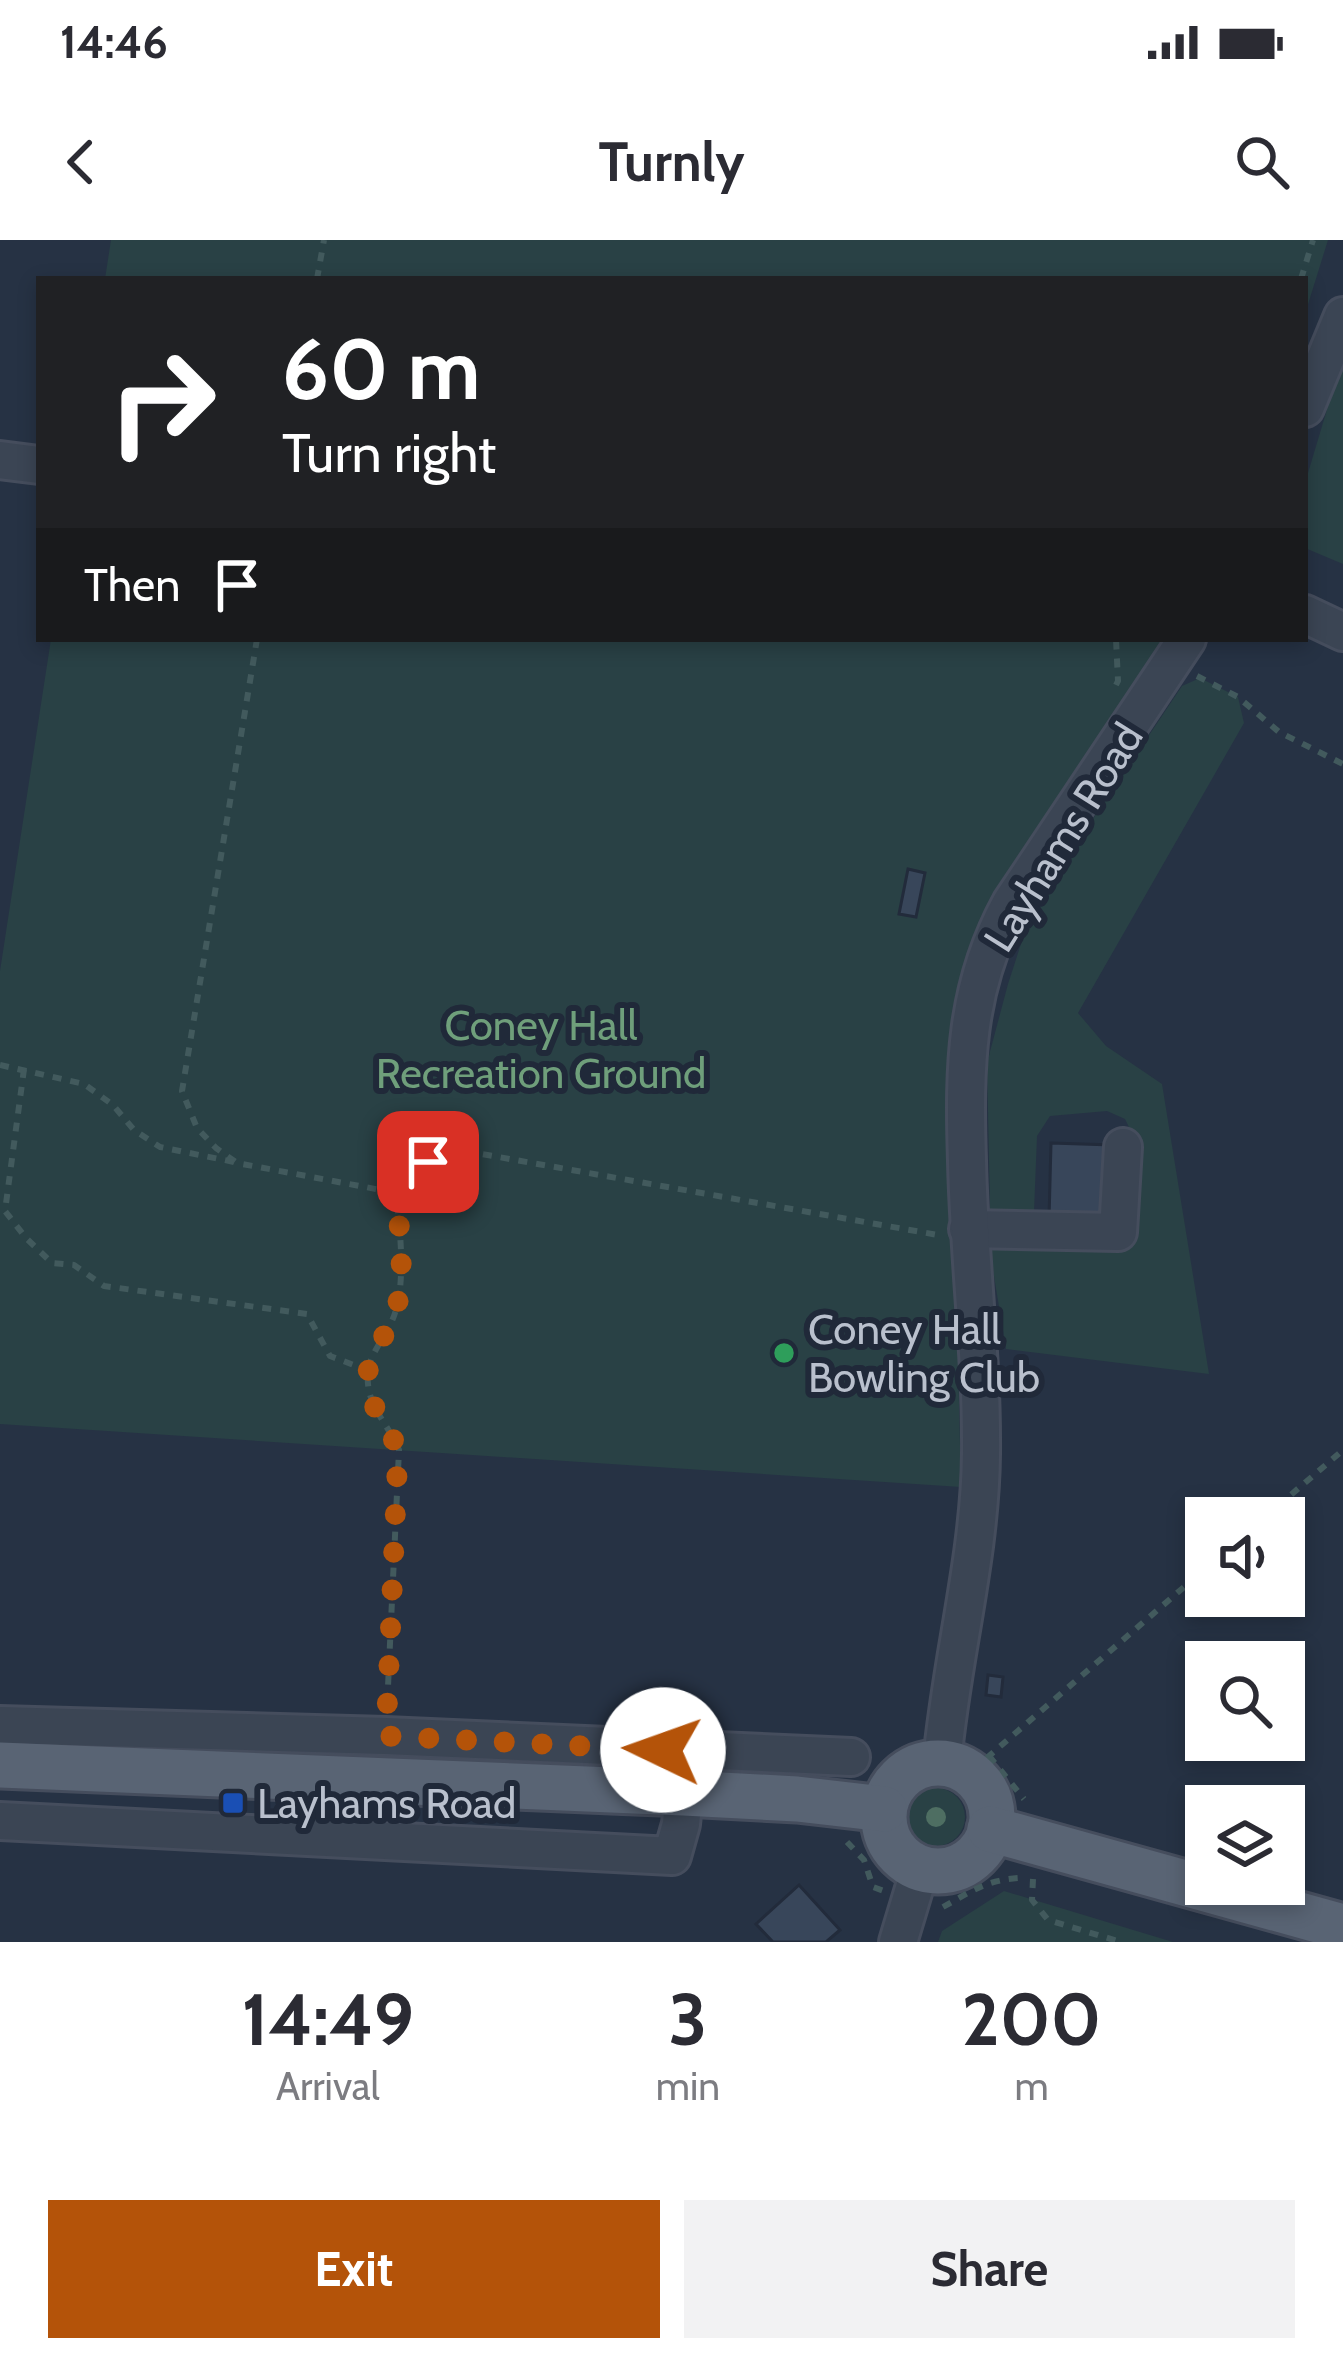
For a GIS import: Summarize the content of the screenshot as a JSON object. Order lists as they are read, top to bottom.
{
  "streets": {
    "street": ["Layhams Road"]
  },
  "parks": ["Coney Hall Recreation Ground"],
  "places": {
    "other": ["Coney Hall Bowling Club"],
    "transit": ["Layhams Road"]
  },
  "page": {
    "status": "14:46",
    "header": "Turnly",
    "turn": ["60 m", "Turn right"],
    "then": "Then",
    "eta": [
      "14:49",
      "Arrival",
      "3",
      "min",
      "200",
      "m"
    ],
    "buttons": ["Exit", "Share"]
  }
}
